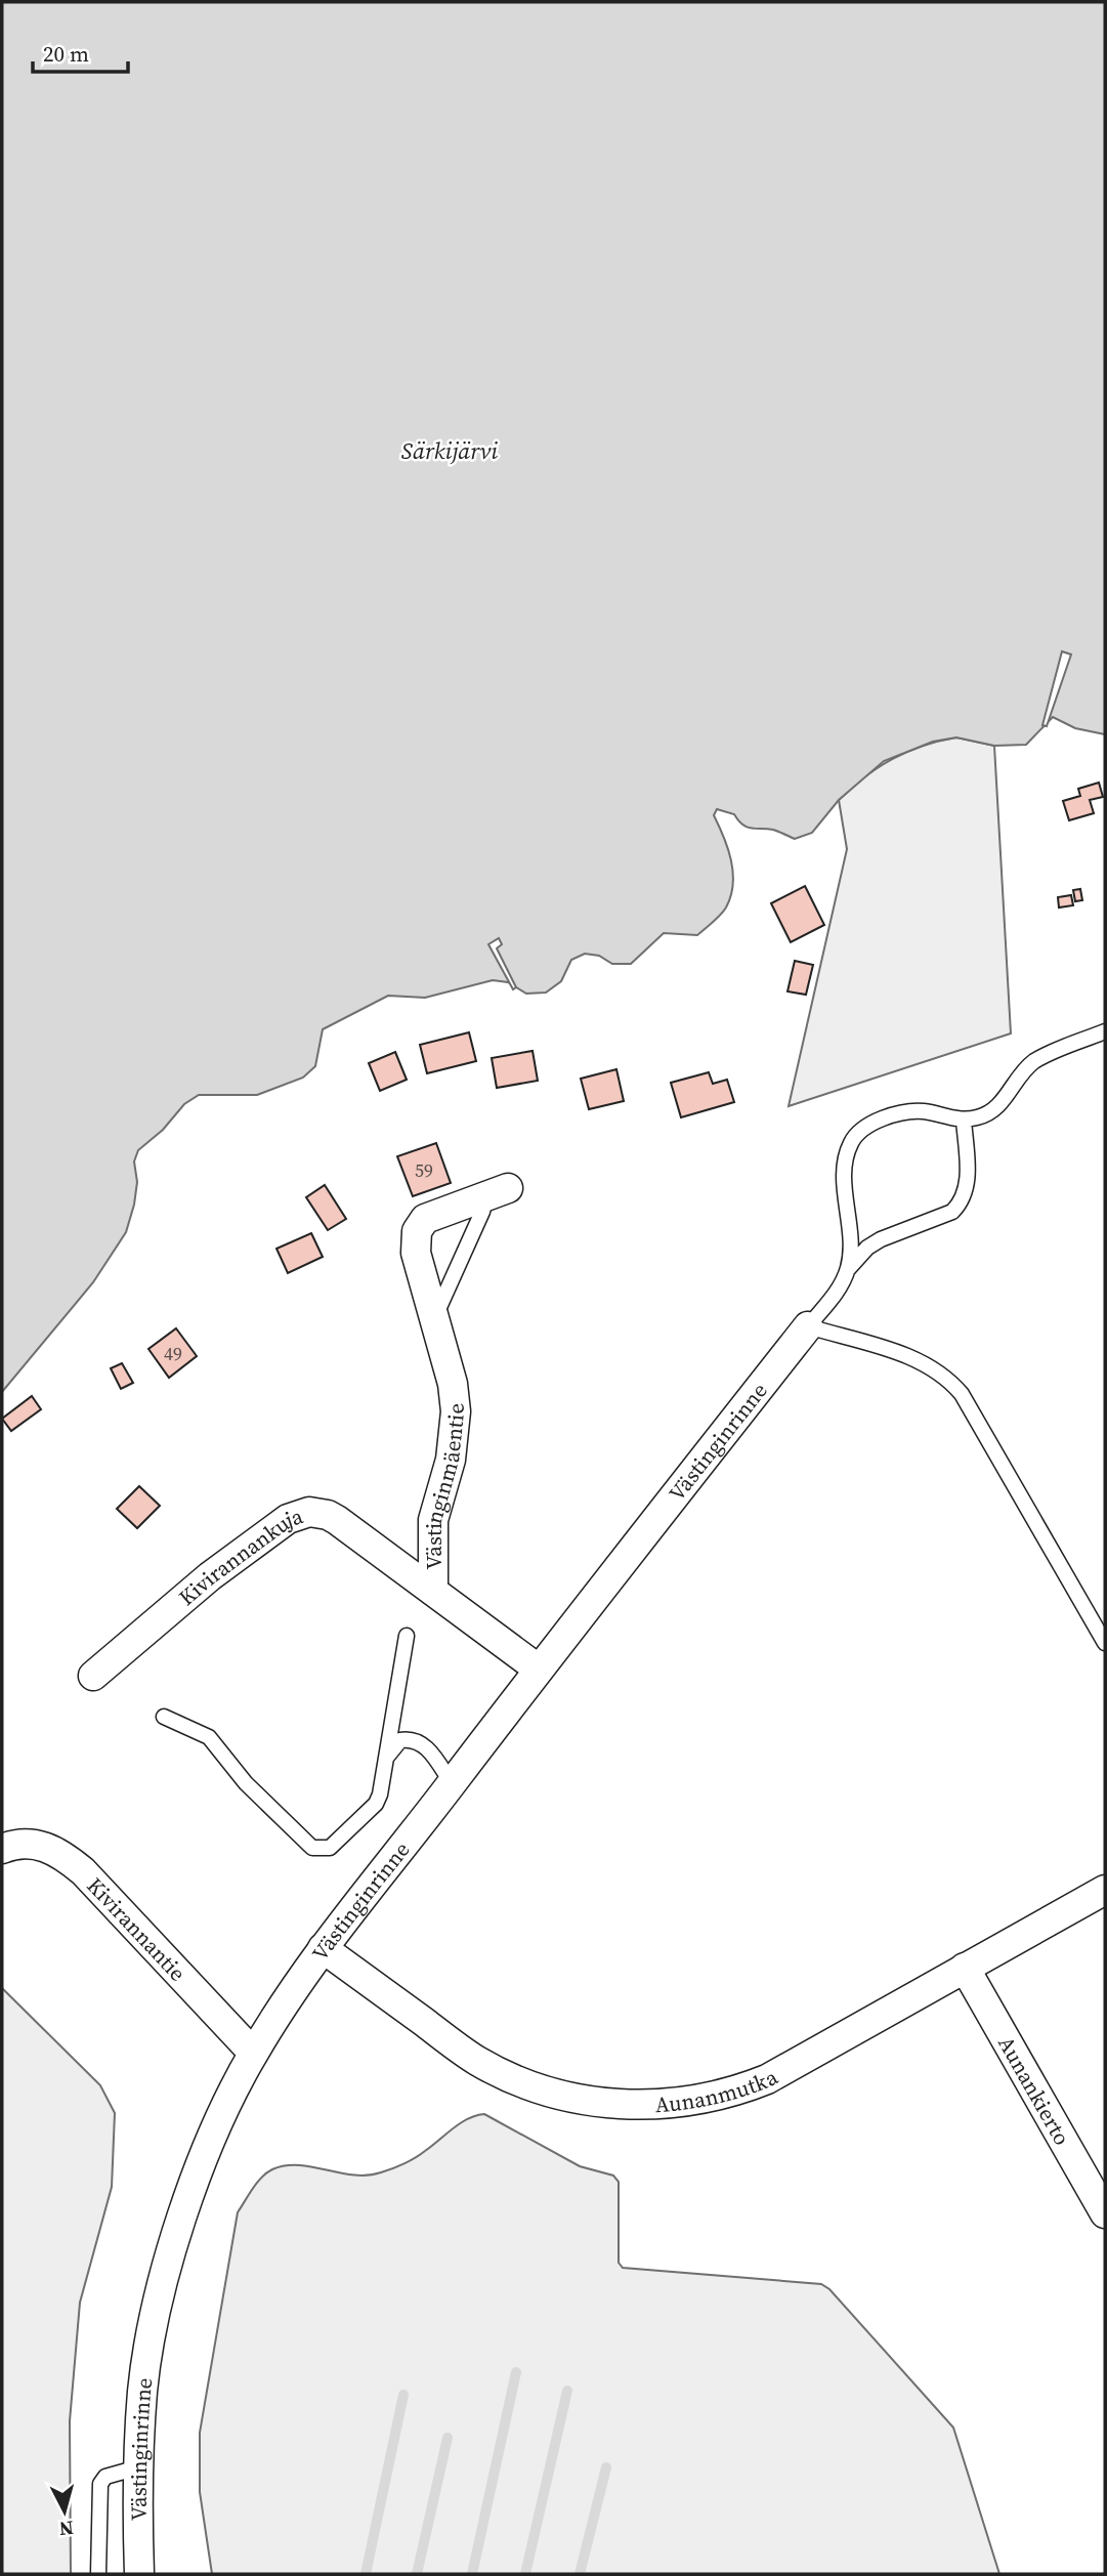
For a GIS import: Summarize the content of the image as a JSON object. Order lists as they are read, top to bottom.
{
  "streets": {
    "street": [
      "Västinginrinne",
      "Västinginmäentie",
      "Kivirannankuja",
      "Kivirannantie",
      "Aunanmutka",
      "Aunankierto"
    ]
  },
  "crossings": [
    ["Västinginrinne", "Kivirannankuja"],
    ["Västinginrinne", "Kivirannantie"],
    ["Västinginrinne", "Aunanmutka"],
    ["Västinginmäentie", "Kivirannankuja"],
    ["Aunanmutka", "Aunankierto"]
  ],
  "water": ["Särkijärvi"],
  "house_numbers": ["59", "49"],
  "scale_bar": "20 m",
  "north": "bottom"
}
